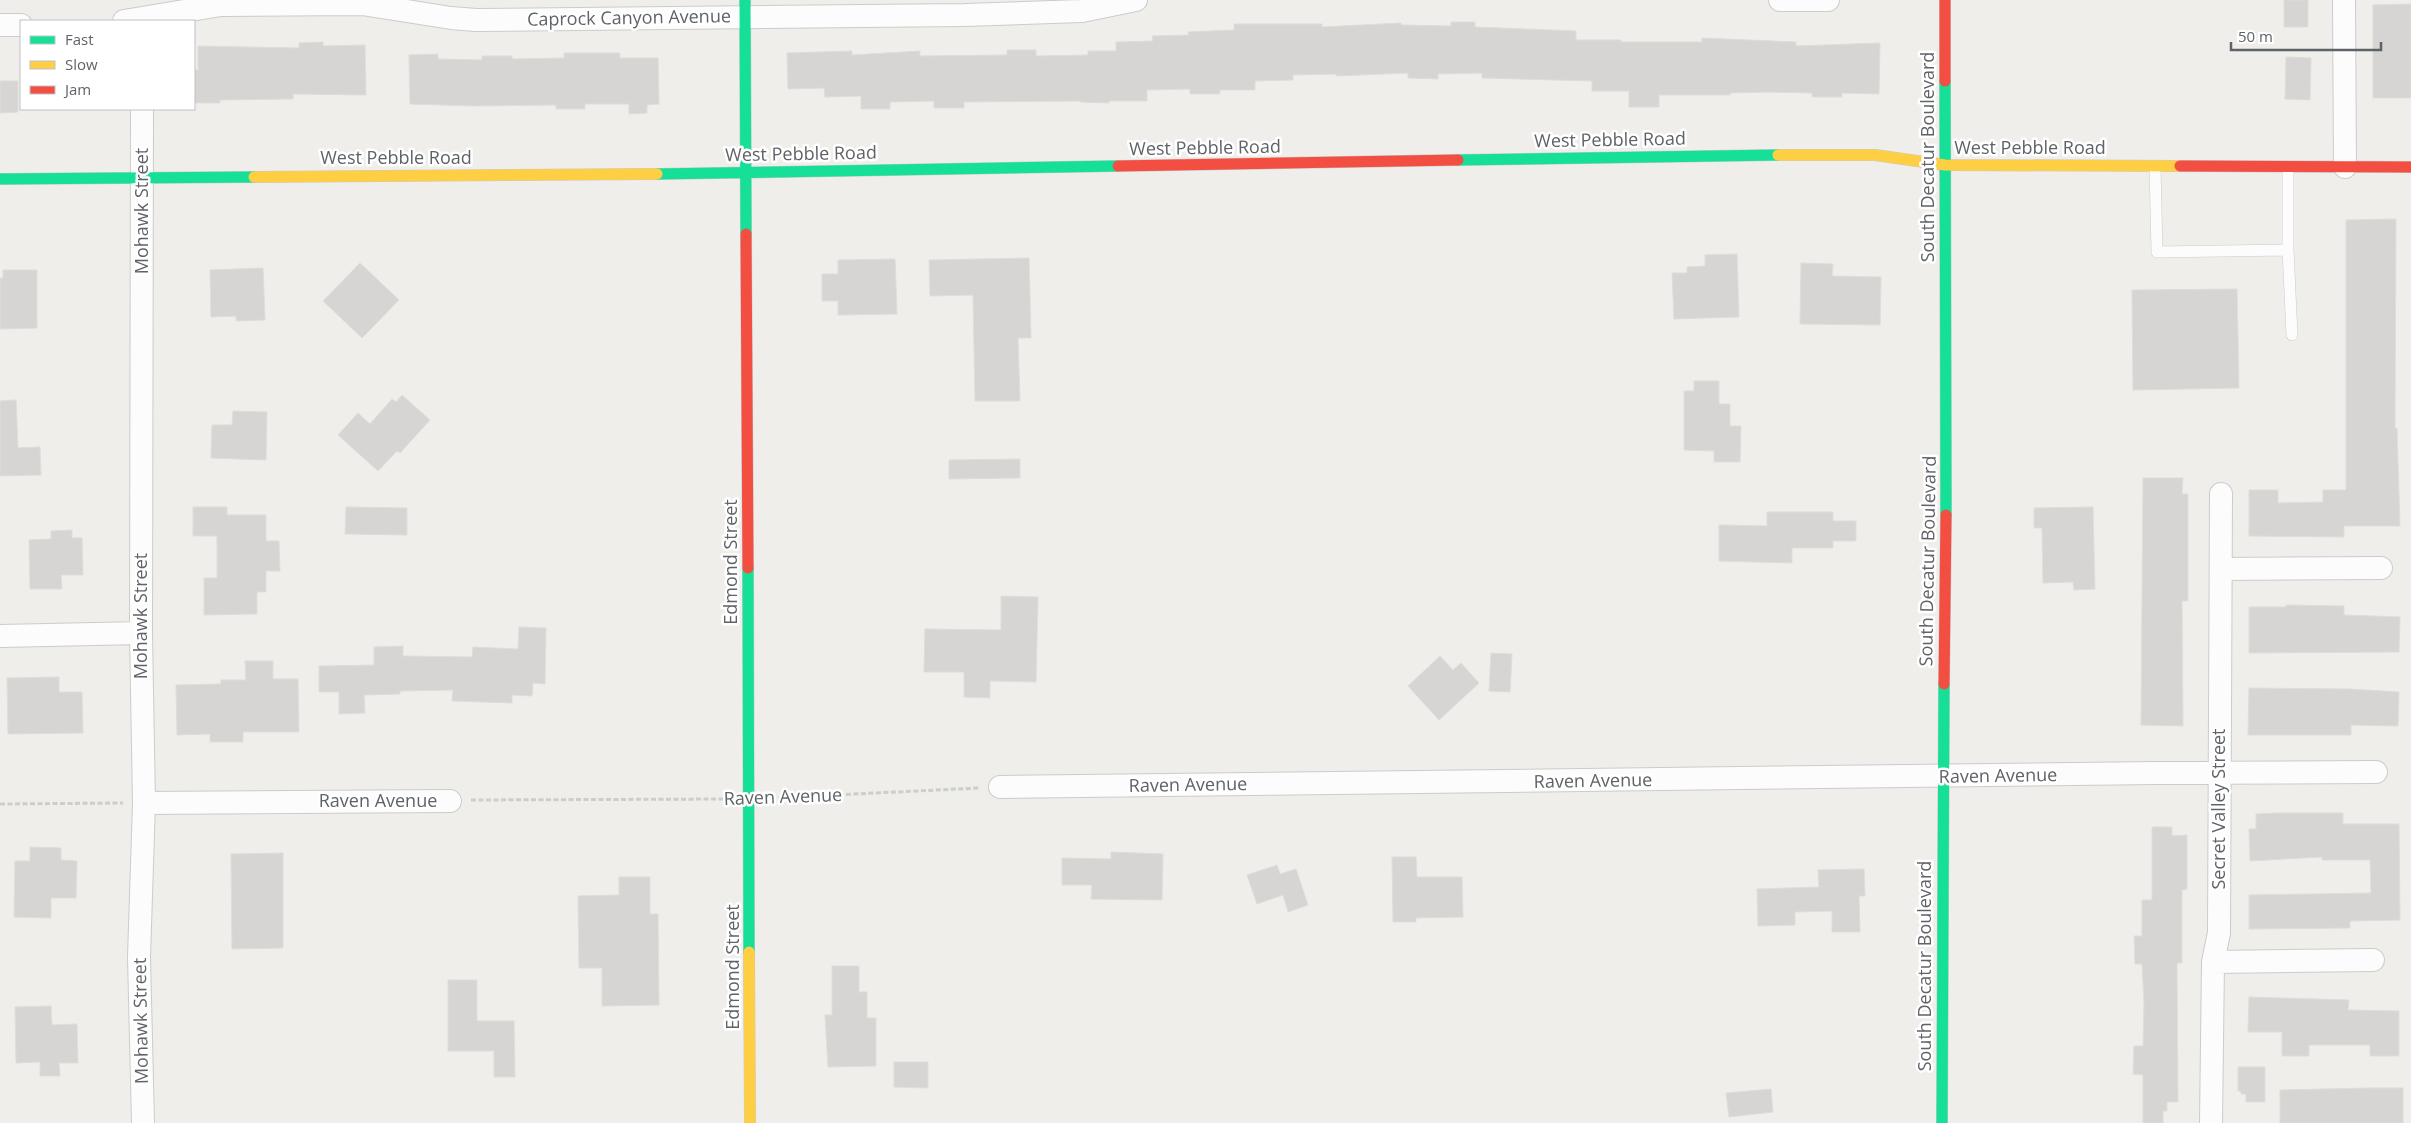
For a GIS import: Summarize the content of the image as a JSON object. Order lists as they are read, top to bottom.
{
  "streets": {
    "street": [
      "Caprock Canyon Avenue",
      "West Pebble Road",
      "South Decatur Boulevard",
      "Mohawk Street",
      "Edmond Street",
      "Raven Avenue",
      "Secret Valley Street"
    ]
  },
  "crossings": [
    ["Caprock Canyon Avenue", "Edmond Street"],
    ["West Pebble Road", "South Decatur Boulevard"],
    ["West Pebble Road", "Mohawk Street"],
    ["West Pebble Road", "Edmond Street"],
    ["South Decatur Boulevard", "Raven Avenue"],
    ["Mohawk Street", "Raven Avenue"],
    ["Edmond Street", "Raven Avenue"],
    ["Raven Avenue", "Secret Valley Street"]
  ],
  "legend": ["Fast", "Slow", "Jam"],
  "scale_bar": "50 m"
}
